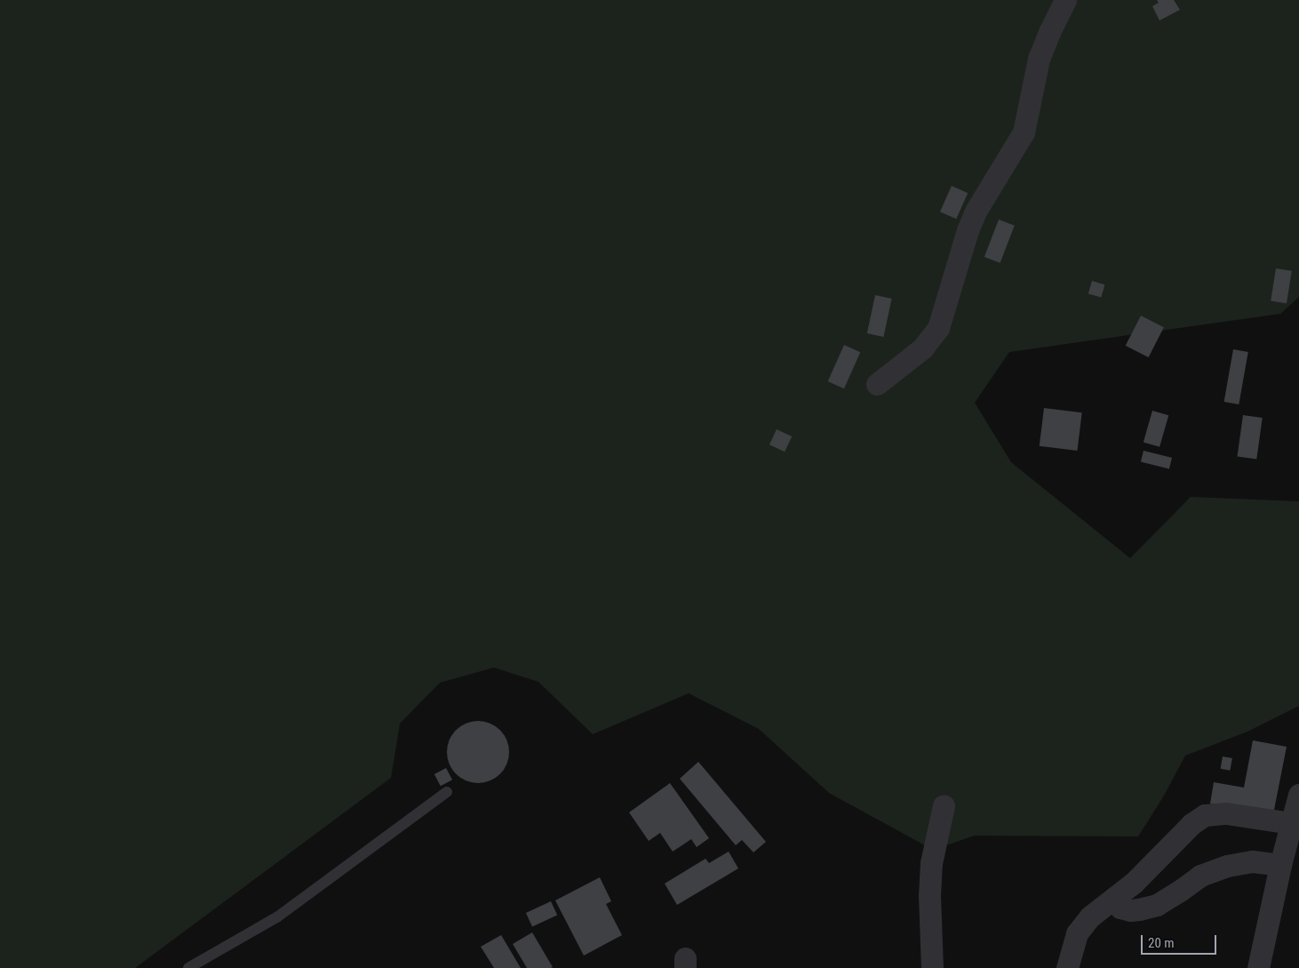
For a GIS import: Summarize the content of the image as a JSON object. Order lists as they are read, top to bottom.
{
  "scale_bar": "20 m"
}
